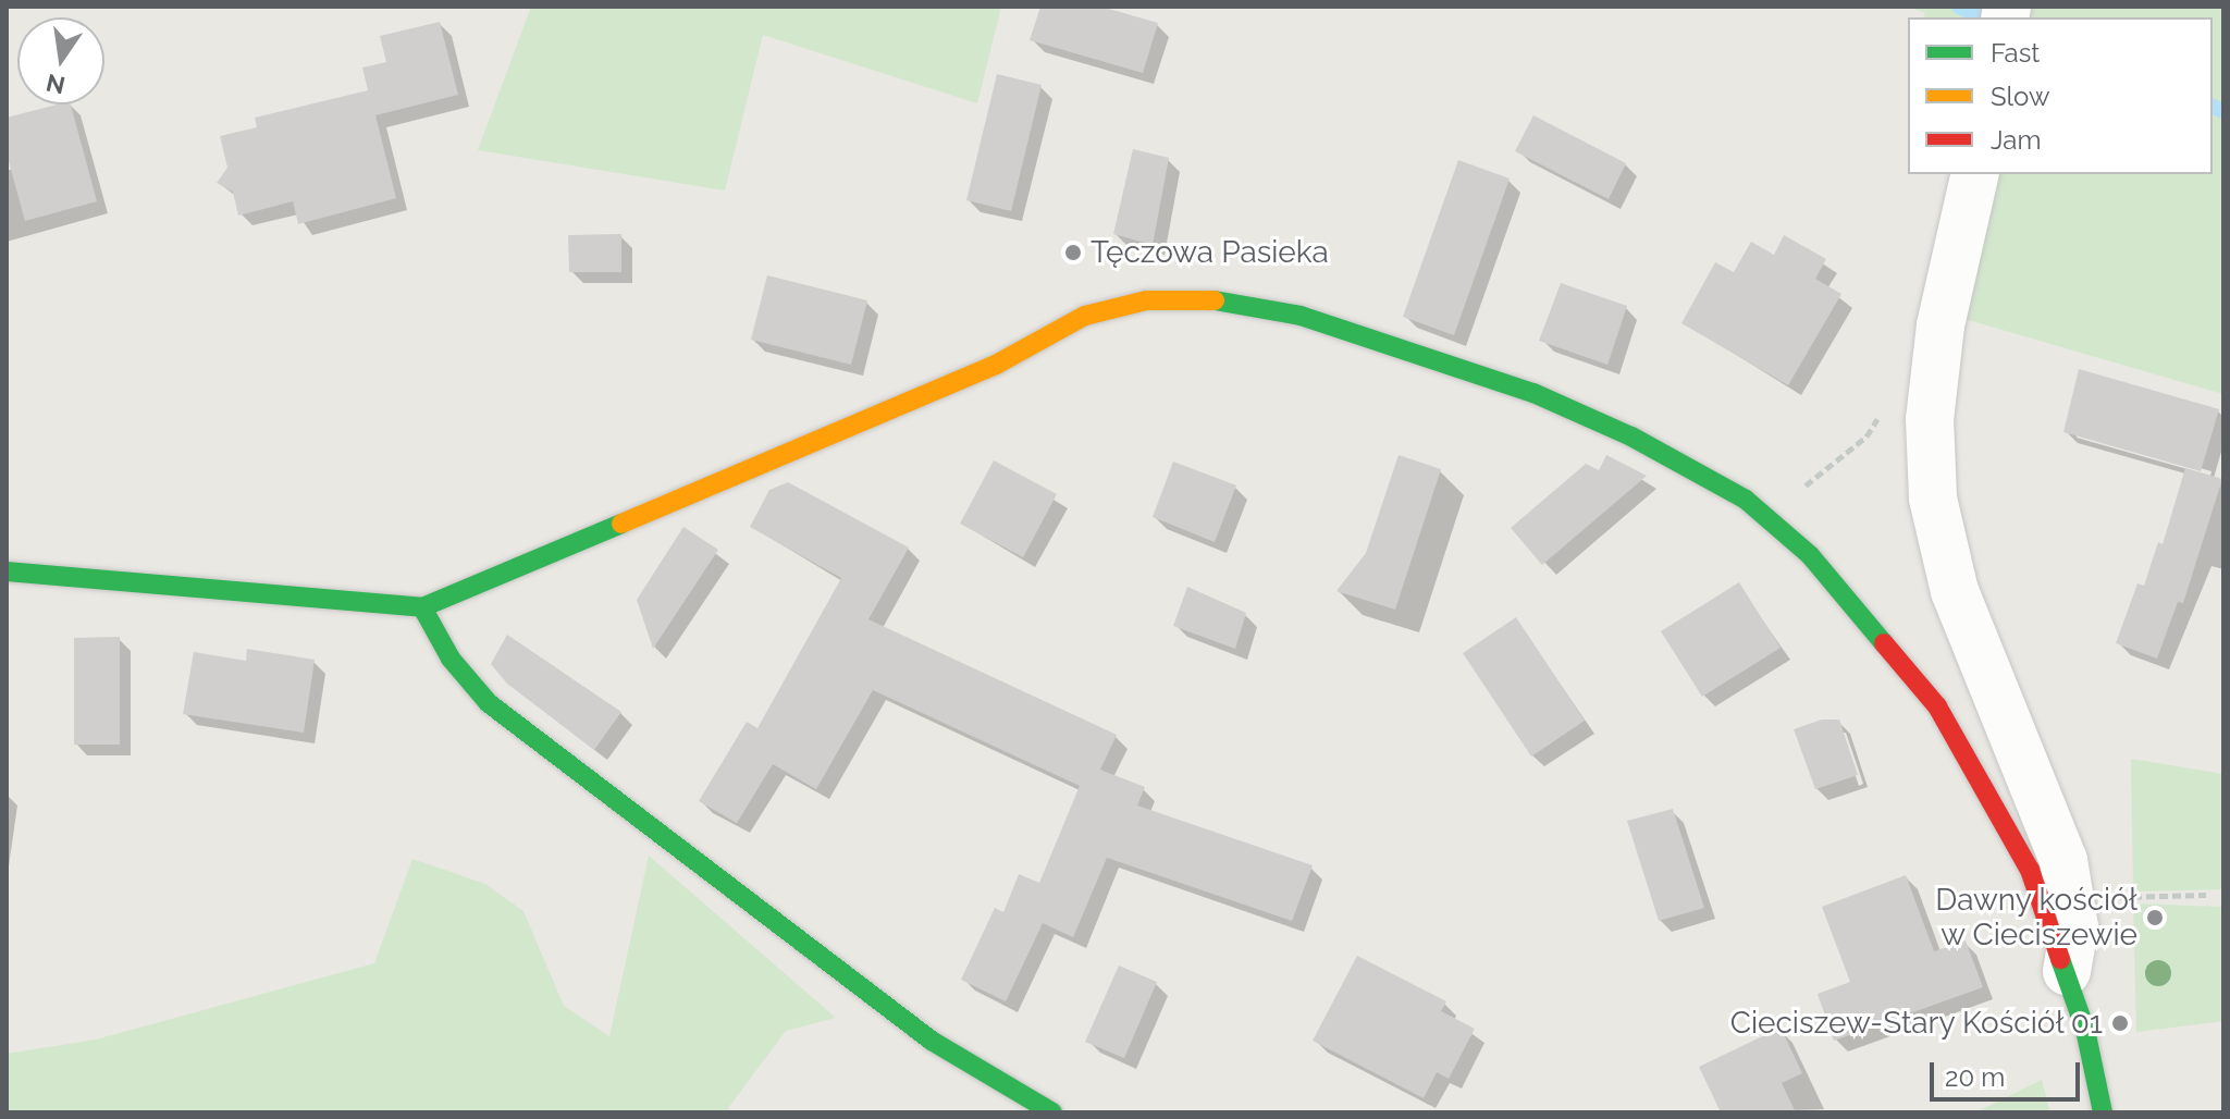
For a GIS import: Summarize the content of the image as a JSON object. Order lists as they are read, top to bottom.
{
  "places": ["Tęczowa Pasieka", "Dawny kościół w Cieciszewie", "Cieciszew-Stary Kościół 01"],
  "legend": ["Fast", "Slow", "Jam"],
  "scale_bar": "20 m",
  "north": "bottom"
}
